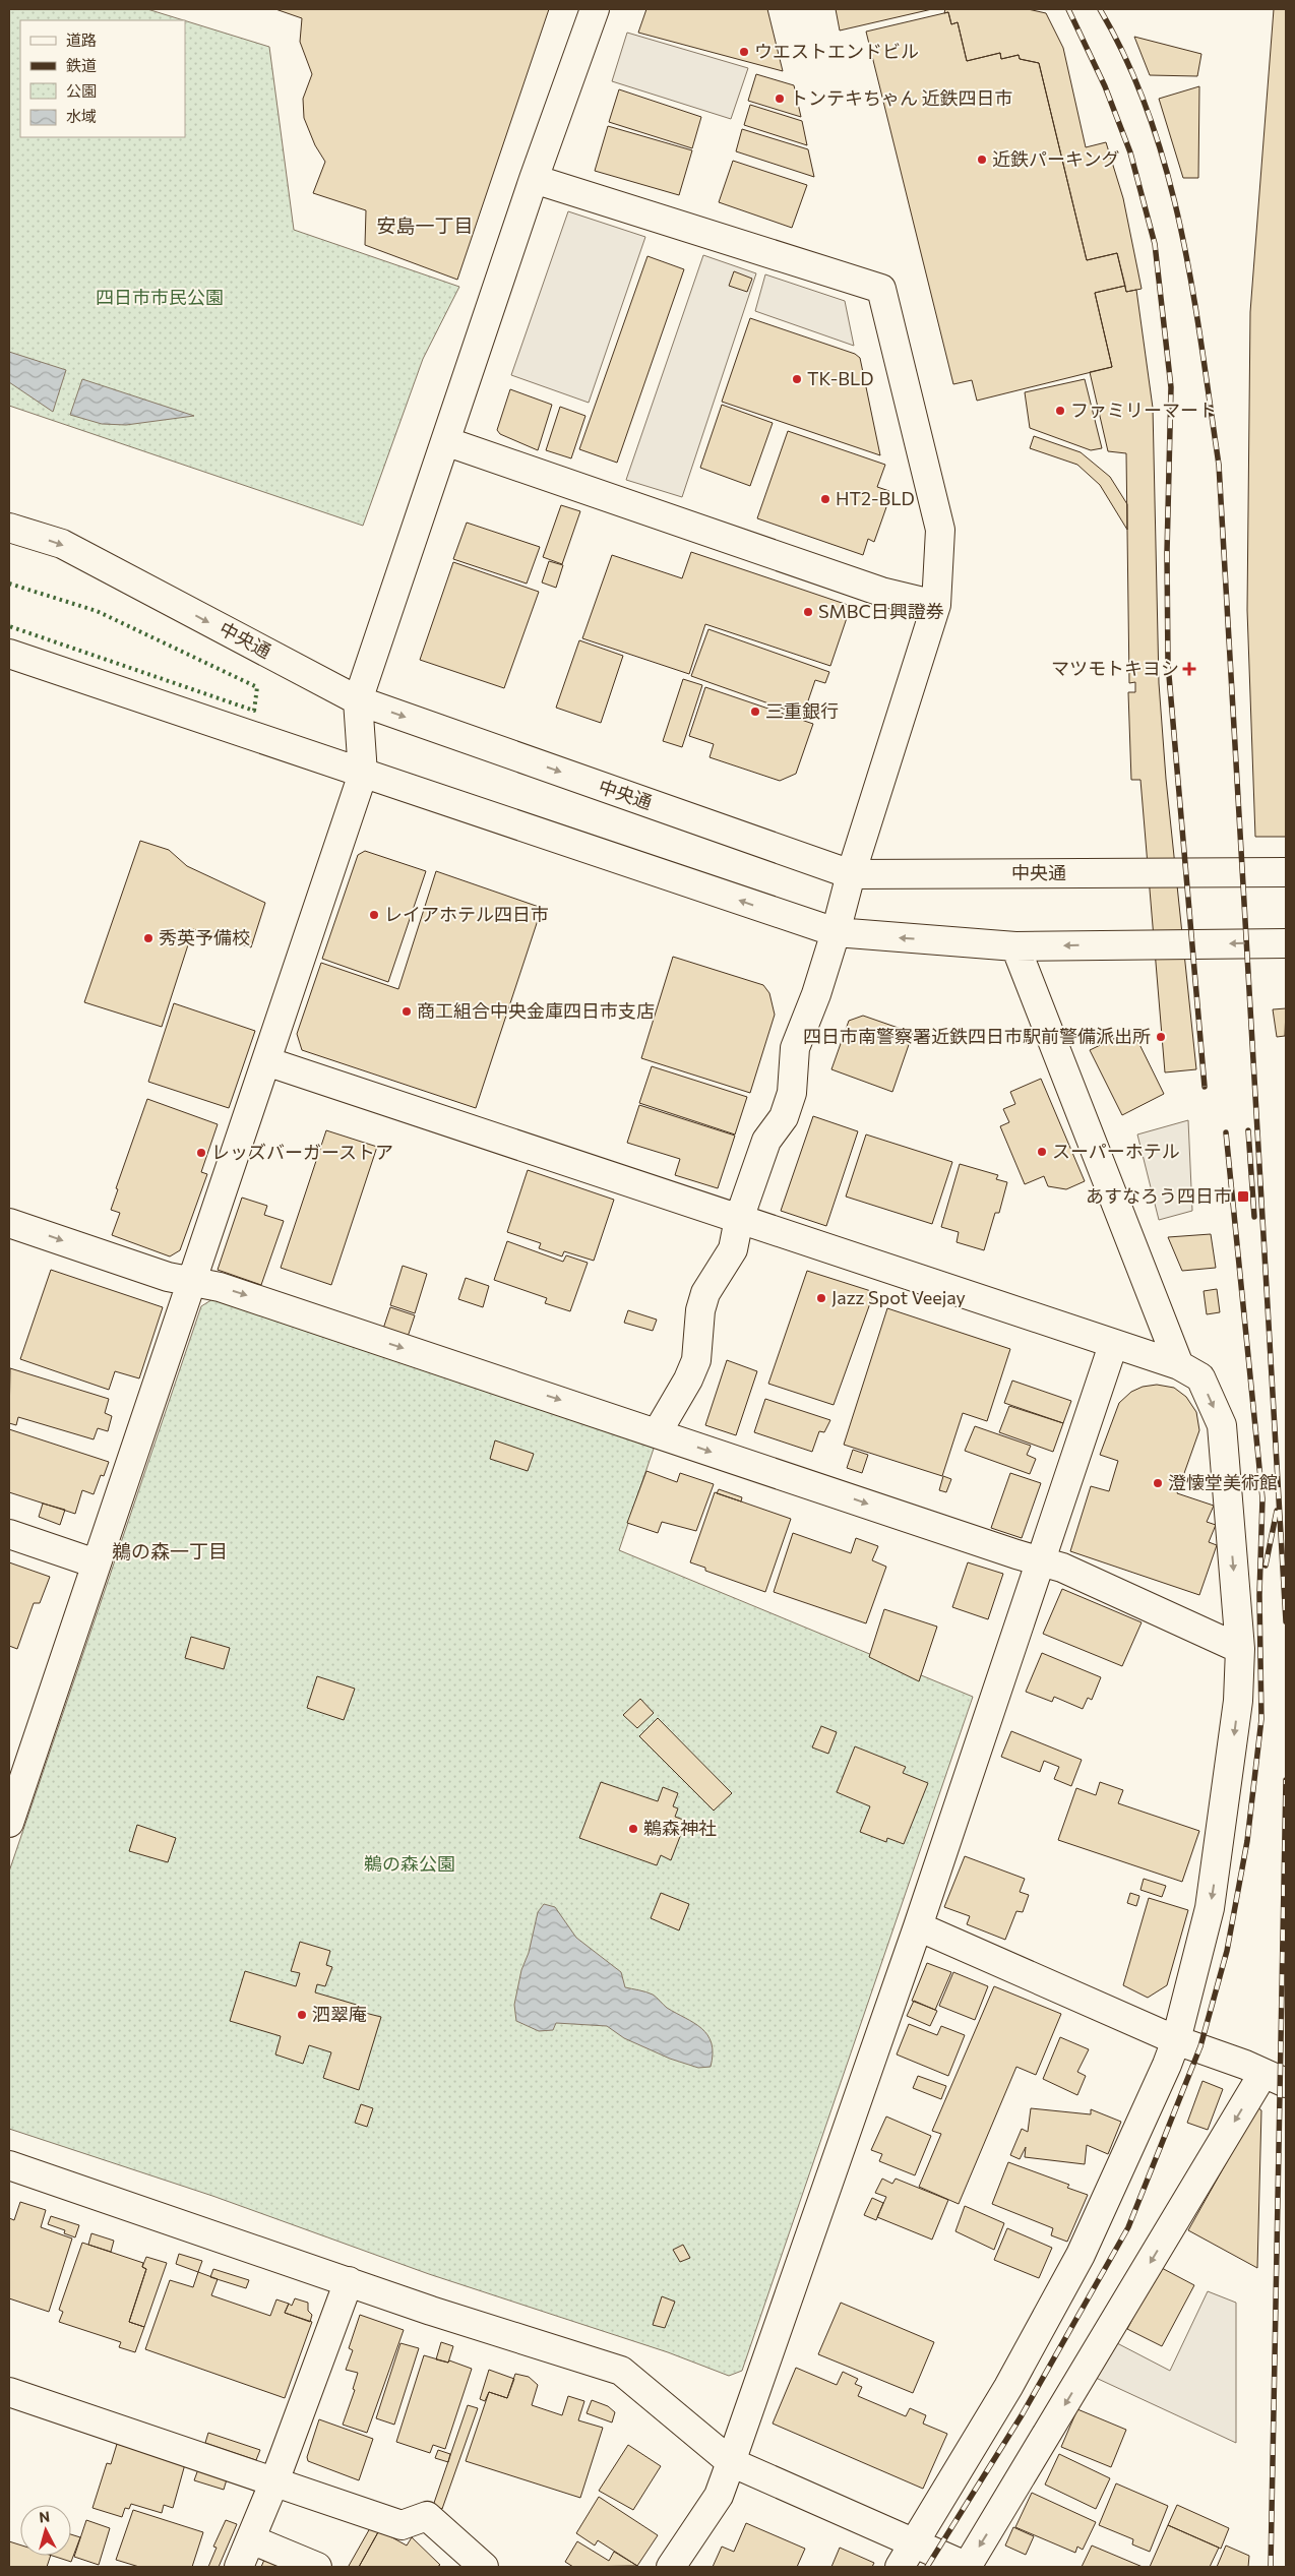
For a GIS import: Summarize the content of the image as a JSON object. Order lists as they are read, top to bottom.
{
  "streets": {
    "street": ["中央通"]
  },
  "districts": ["安島一丁目", "鵜の森一丁目"],
  "parks": ["四日市市民公園", "鵜の森公園"],
  "places": {
    "other": [
      "ウエストエンドビル",
      "トンテキちゃん 近鉄四日市",
      "近鉄パーキング",
      "TK-BLD",
      "ファミリーマート",
      "HT2-BLD",
      "SMBC日興證券",
      "三重銀行",
      "レイアホテル四日市",
      "秀英予備校",
      "商工組合中央金庫四日市支店",
      "四日市南警察署近鉄四日市駅前警備派出所",
      "スーパーホテル",
      "レッズバーガーストア",
      "Jazz Spot Veejay",
      "澄懐堂美術館",
      "鵜森神社",
      "泗翠庵"
    ],
    "health": ["マツモトキヨシ"],
    "transit": ["あすなろう四日市"]
  },
  "legend": [
    "道路",
    "鉄道",
    "公園",
    "水域"
  ],
  "north": "top"
}
